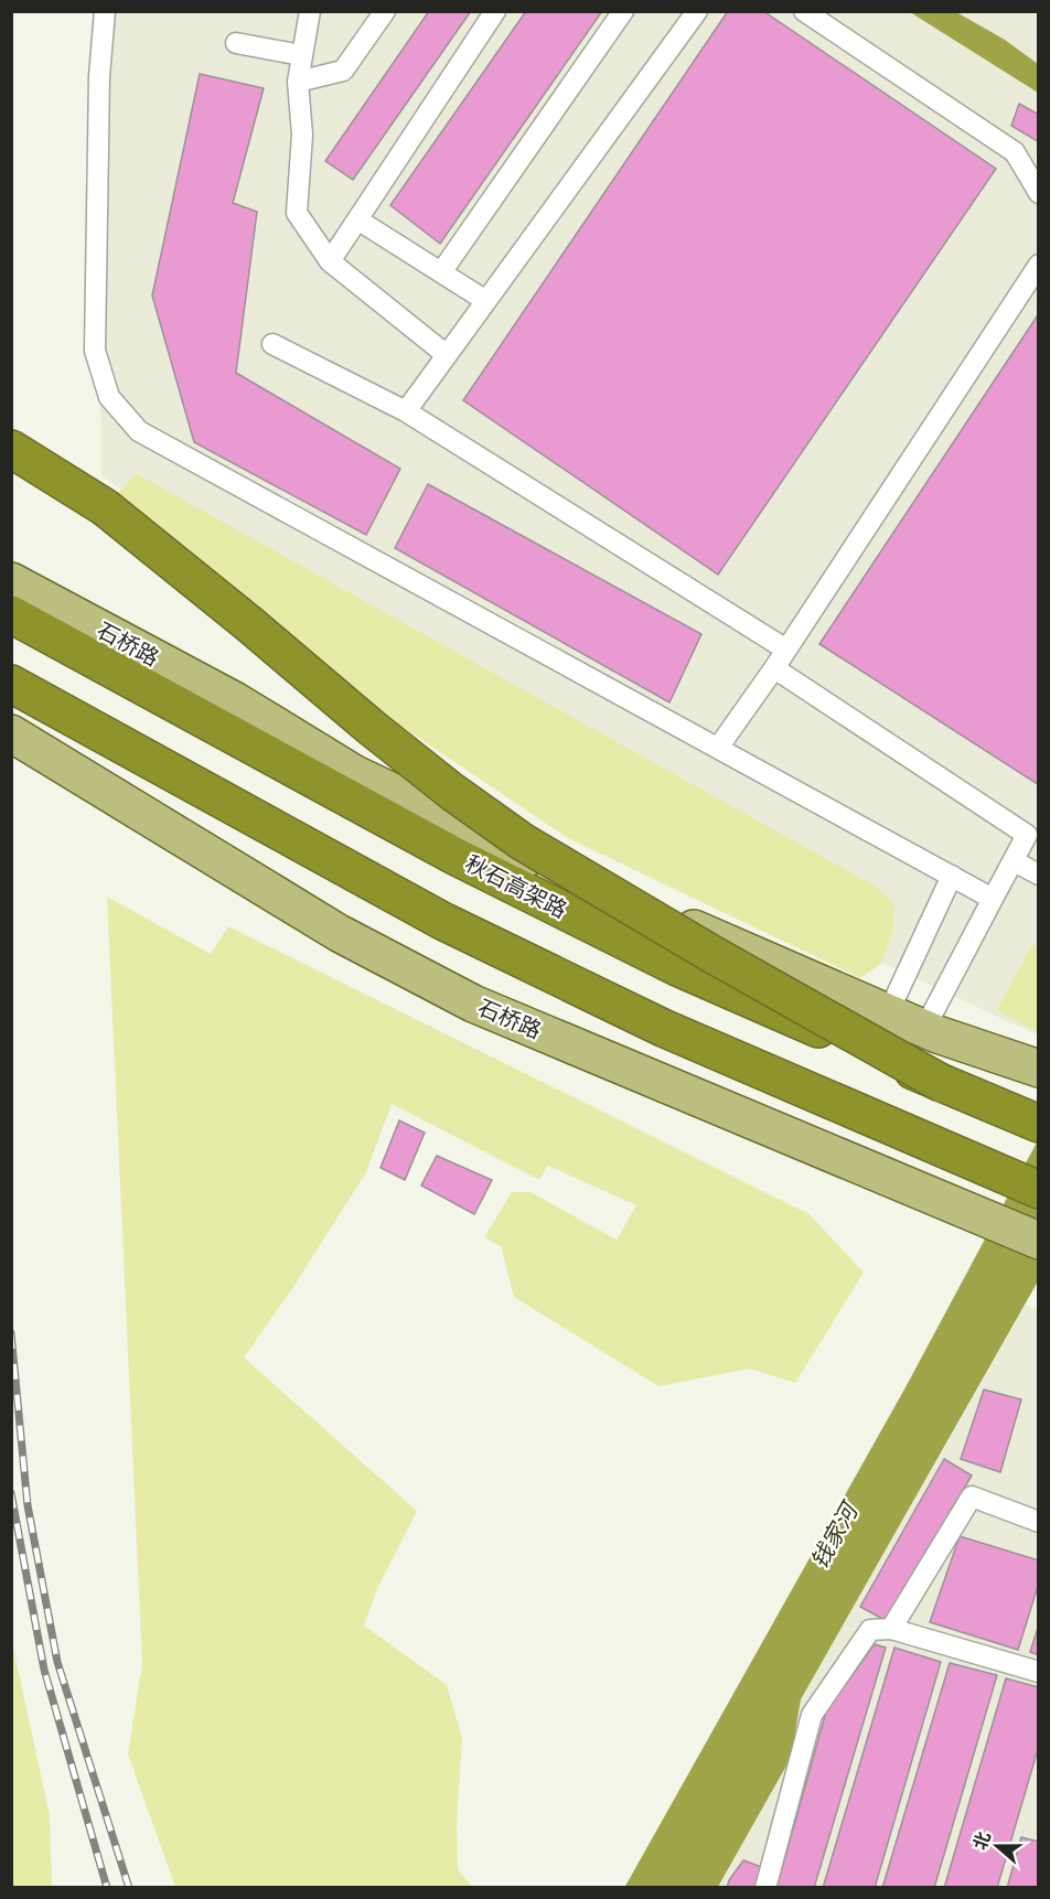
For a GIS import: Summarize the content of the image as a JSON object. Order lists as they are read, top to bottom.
{
  "streets": {
    "highway": ["秋石高架路"],
    "main road": ["石桥路"]
  },
  "water": ["钱家河"],
  "north": "left"
}
